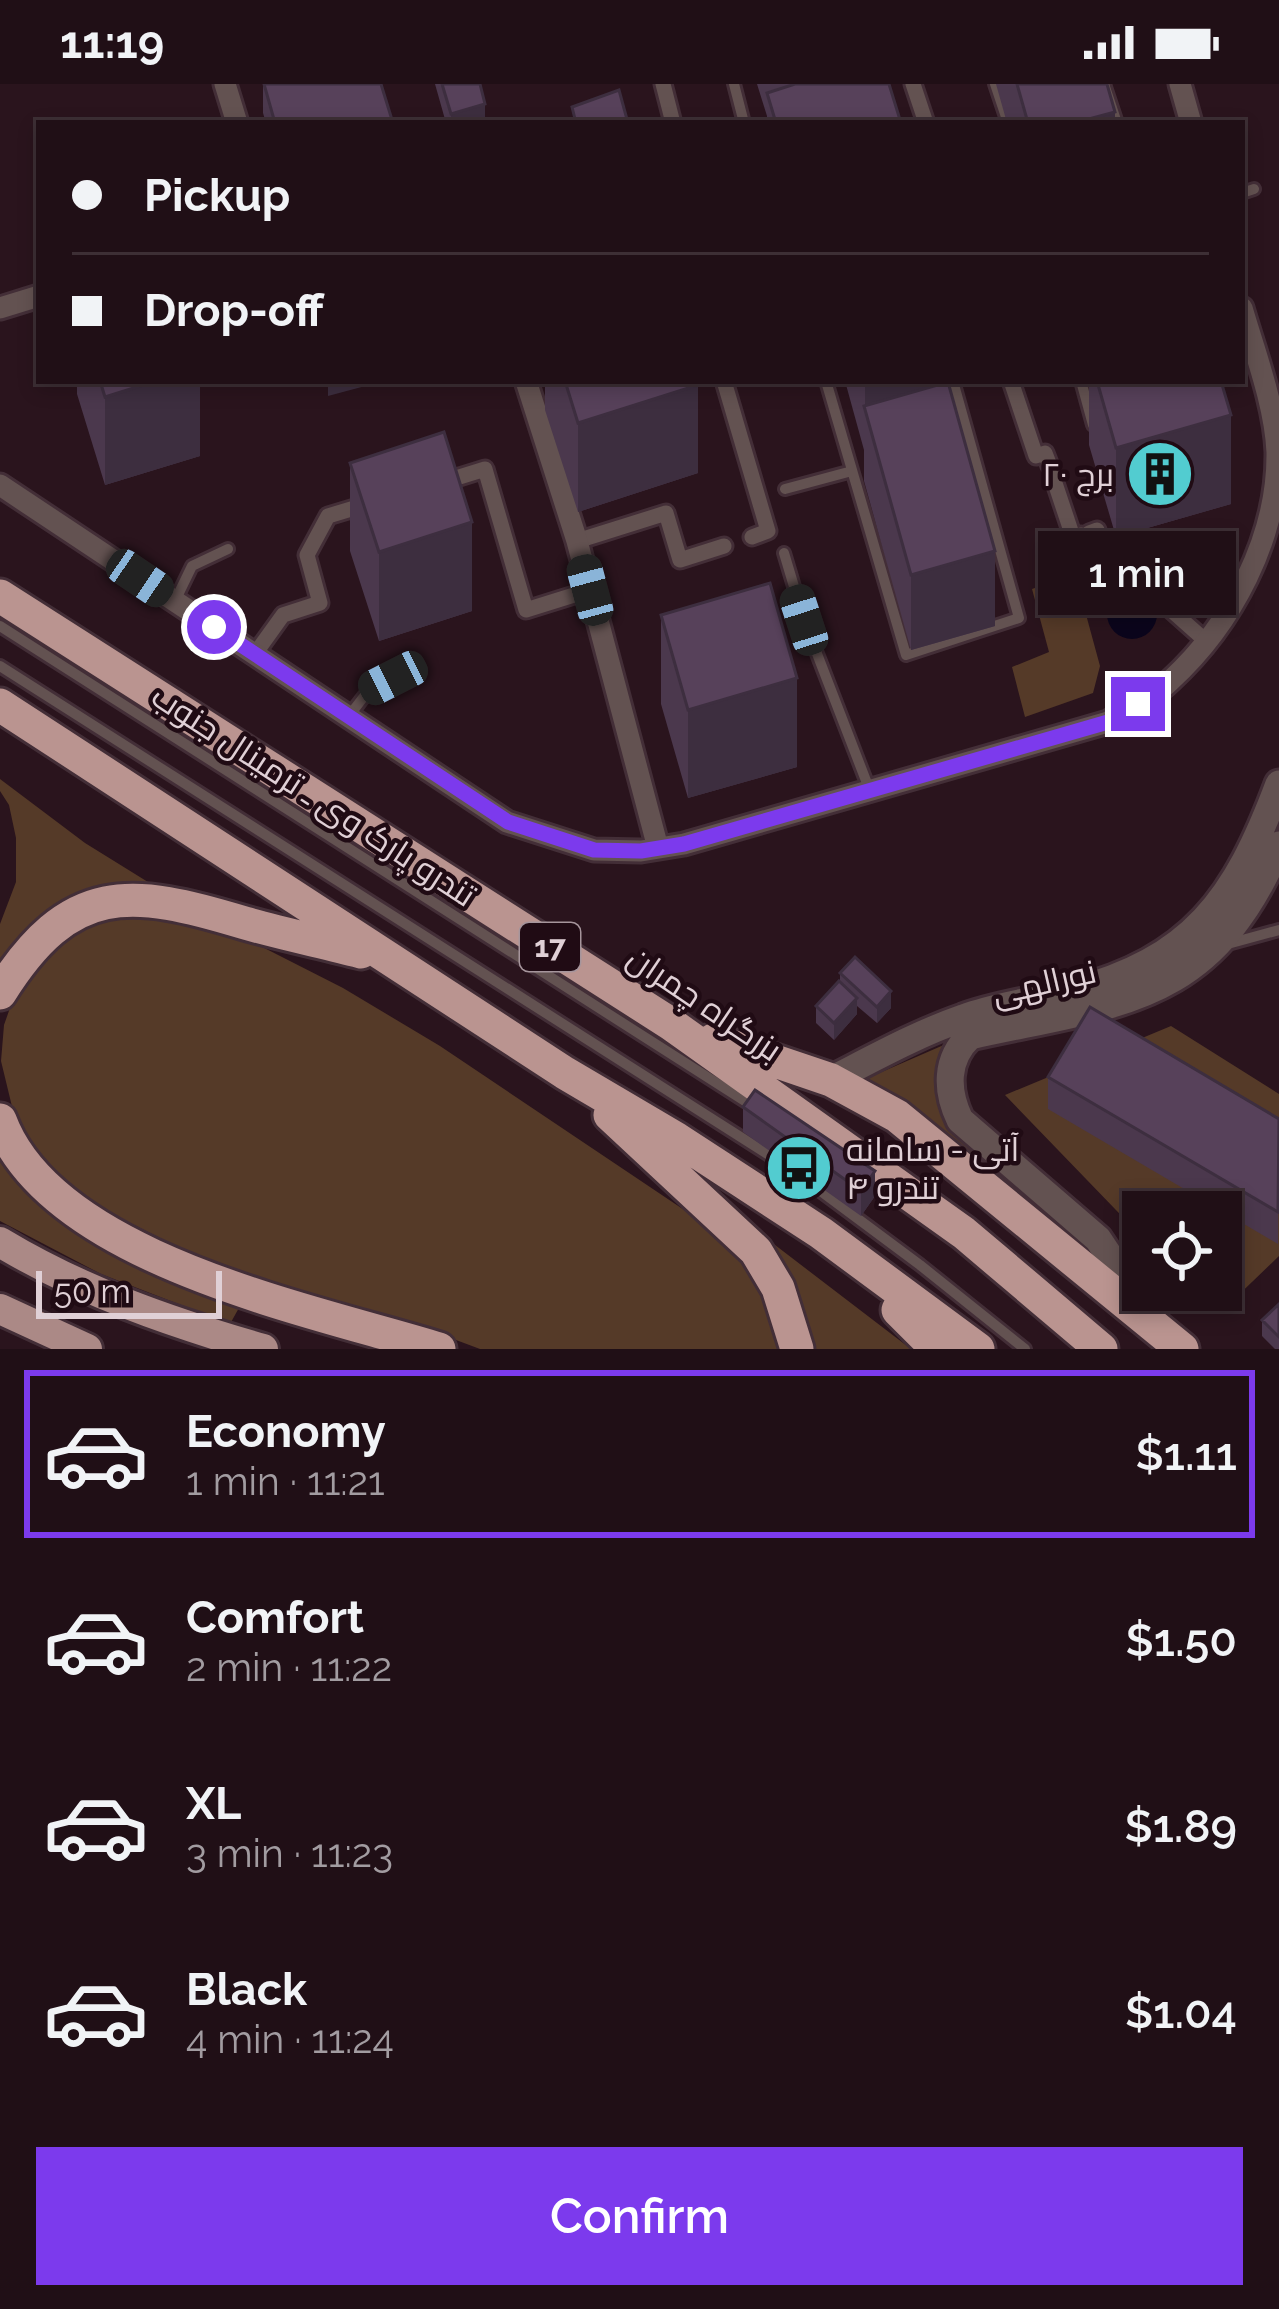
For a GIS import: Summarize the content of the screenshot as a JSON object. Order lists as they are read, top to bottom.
{
  "streets": {
    "highway": ["17", "بزرگراه چمران"],
    "street": ["نورالهی"],
    "lane": ["تندرو پارک وی ـ ترمینال جنوب"]
  },
  "places": {
    "building": ["برج ۲۰"],
    "bus stop": ["آتی - سامانه ۴ تندرو"]
  },
  "scale_bar": "50 m",
  "page": {
    "status": "11:19",
    "banner": ["Pickup", "Drop-off"],
    "bubble": "1 min",
    "scale": "50 m",
    "list": [
      {
        "name": "Economy",
        "note": "1 min · 11:21",
        "value": "$1.11"
      },
      {
        "name": "Comfort",
        "note": "2 min · 11:22",
        "value": "$1.50"
      },
      {
        "name": "XL",
        "note": "3 min · 11:23",
        "value": "$1.89"
      },
      {
        "name": "Black",
        "note": "4 min · 11:24",
        "value": "$1.04"
      }
    ],
    "buttons": "Confirm"
  }
}
